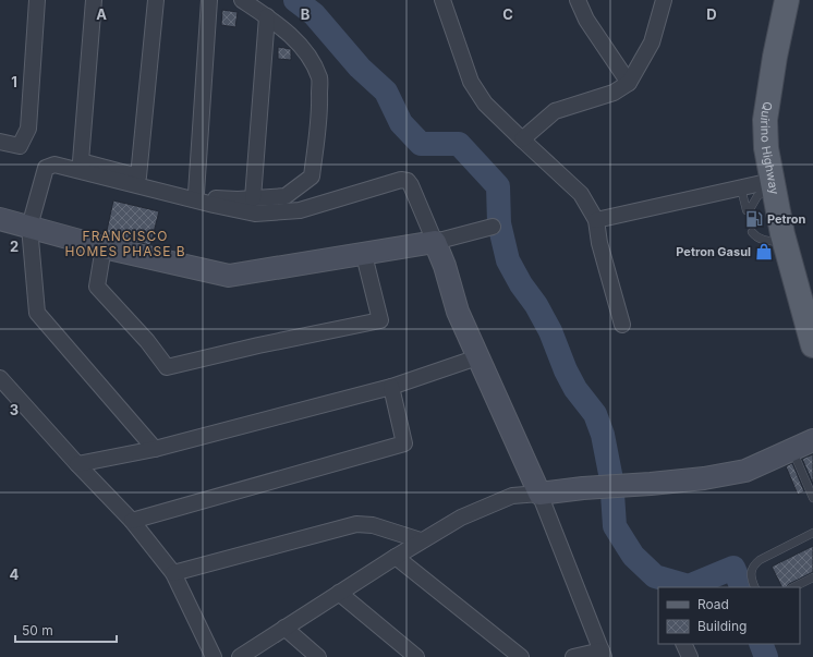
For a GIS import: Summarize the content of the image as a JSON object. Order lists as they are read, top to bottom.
{
  "streets": {
    "main road": ["Quirino Highway"]
  },
  "districts": ["FRANCISCO HOMES PHASE B"],
  "places": {
    "fuel station": ["Petron"],
    "shop": ["Petron Gasul"]
  },
  "legend": ["Road", "Building"],
  "scale_bar": "50 m",
  "grid": {
    "columns": [
      "A",
      "B",
      "C",
      "D"
    ],
    "rows": [
      "1",
      "2",
      "3",
      "4"
    ]
  }
}
